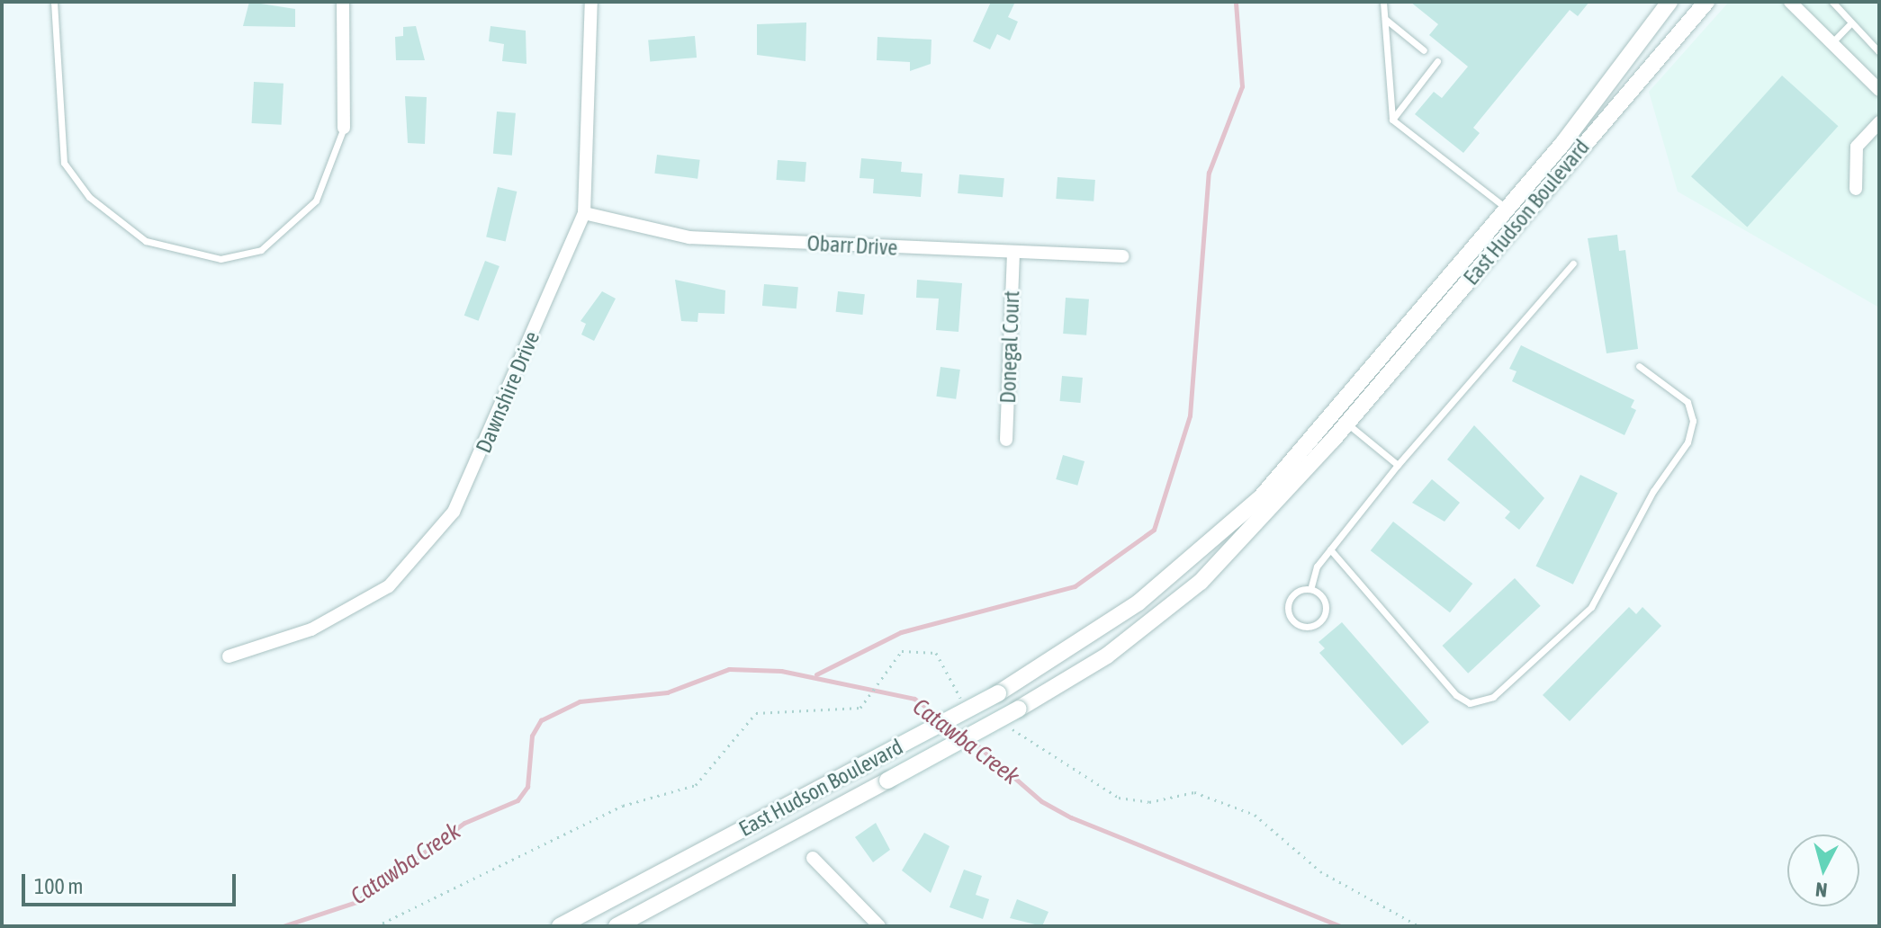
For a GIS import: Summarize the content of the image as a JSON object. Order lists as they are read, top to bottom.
{
  "streets": {
    "main road": ["East Hudson Boulevard"],
    "street": ["Obarr Drive", "Donegal Court", "Dawnshire Drive"]
  },
  "crossings": [
    ["Obarr Drive", "Donegal Court"],
    ["Obarr Drive", "Dawnshire Drive"]
  ],
  "water": ["Catawba Creek"],
  "scale_bar": "100 m",
  "north": "bottom"
}
